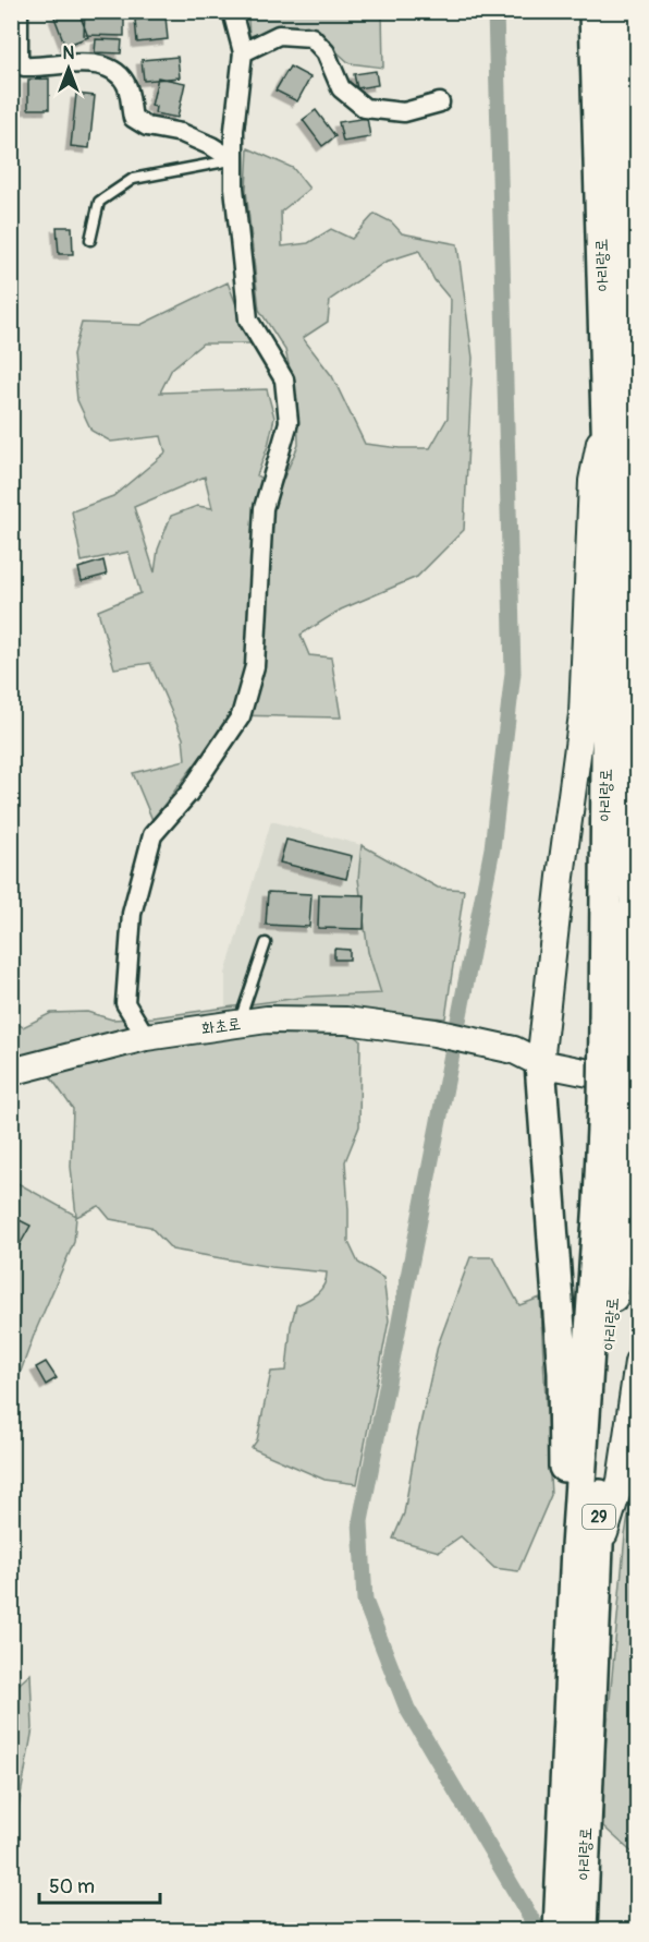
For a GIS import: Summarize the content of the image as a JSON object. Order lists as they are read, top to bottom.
{
  "streets": {
    "main road": ["아리랑로", "29"],
    "street": ["화초로"]
  },
  "scale_bar": "50 m",
  "north": "top"
}
